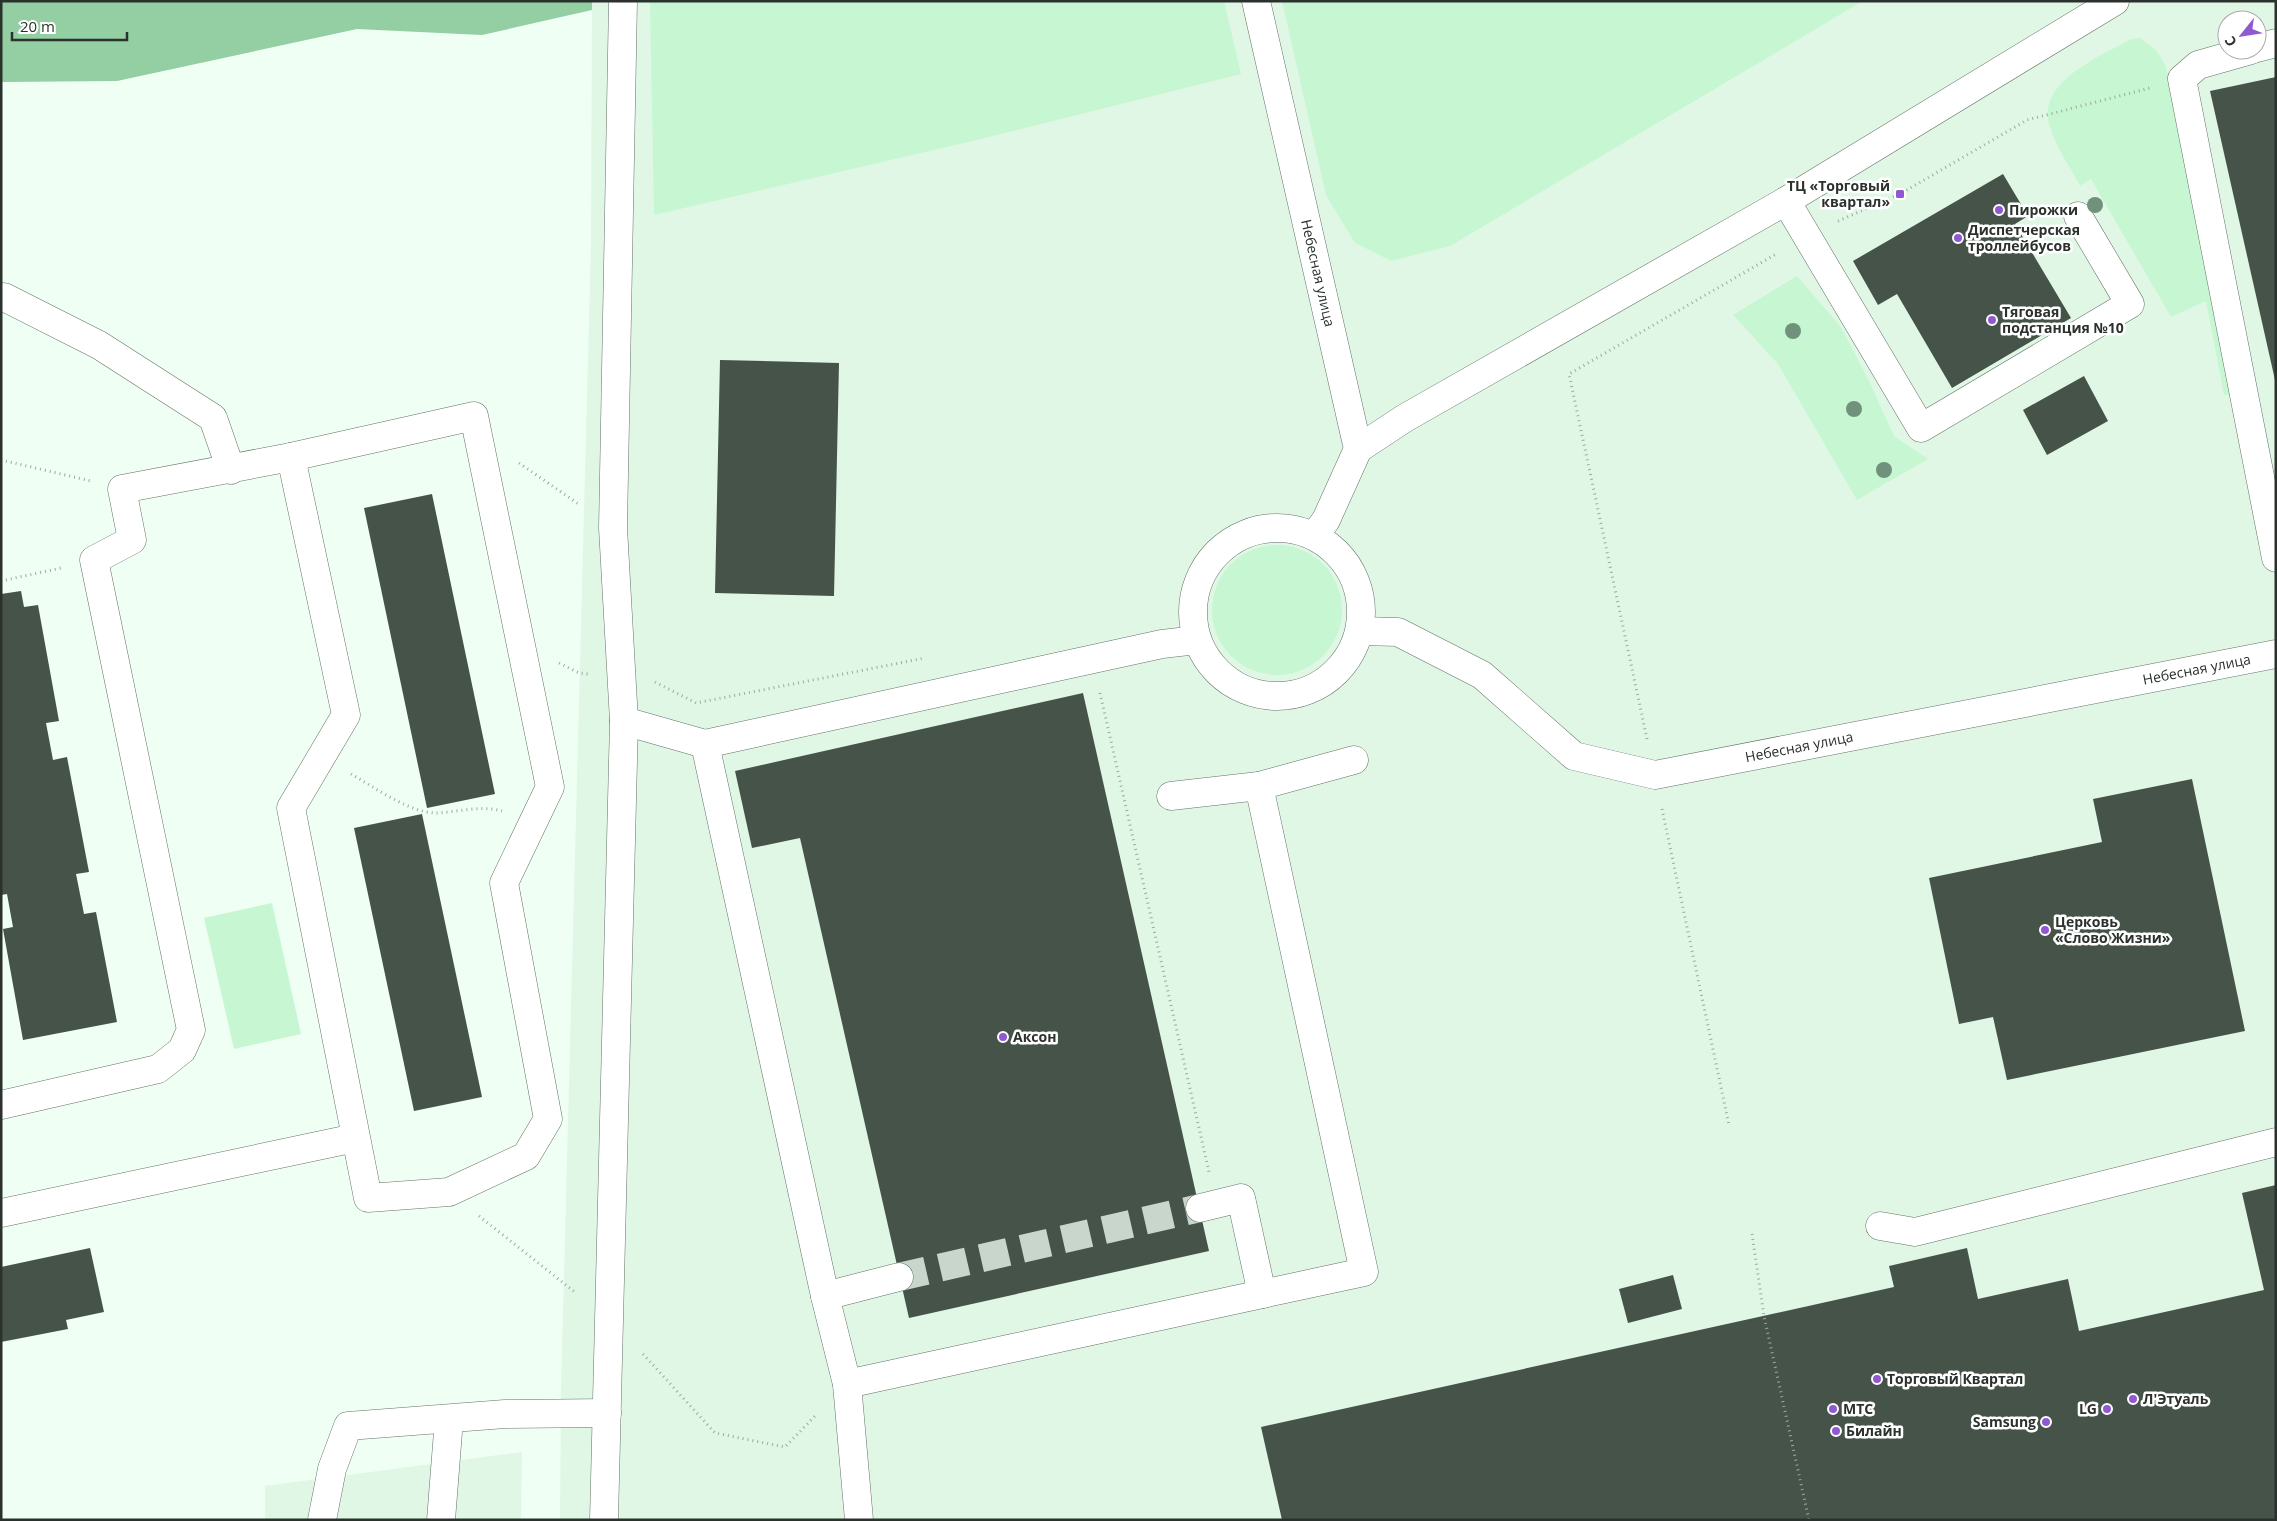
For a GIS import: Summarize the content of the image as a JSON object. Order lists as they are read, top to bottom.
{
  "streets": {
    "street": ["Небесная улица"]
  },
  "places": {
    "transit": ["ТЦ «Торговый квартал»"],
    "other": [
      "Пирожки",
      "Диспетчерская троллейбусов",
      "Тяговая подстанция №10",
      "Церковь «Слово Жизни»",
      "Аксон",
      "Торговый Квартал",
      "Л'Этуаль",
      "МТС",
      "LG",
      "Samsung",
      "Билайн"
    ]
  },
  "scale_bar": "20 m",
  "north": "bottom left"
}
